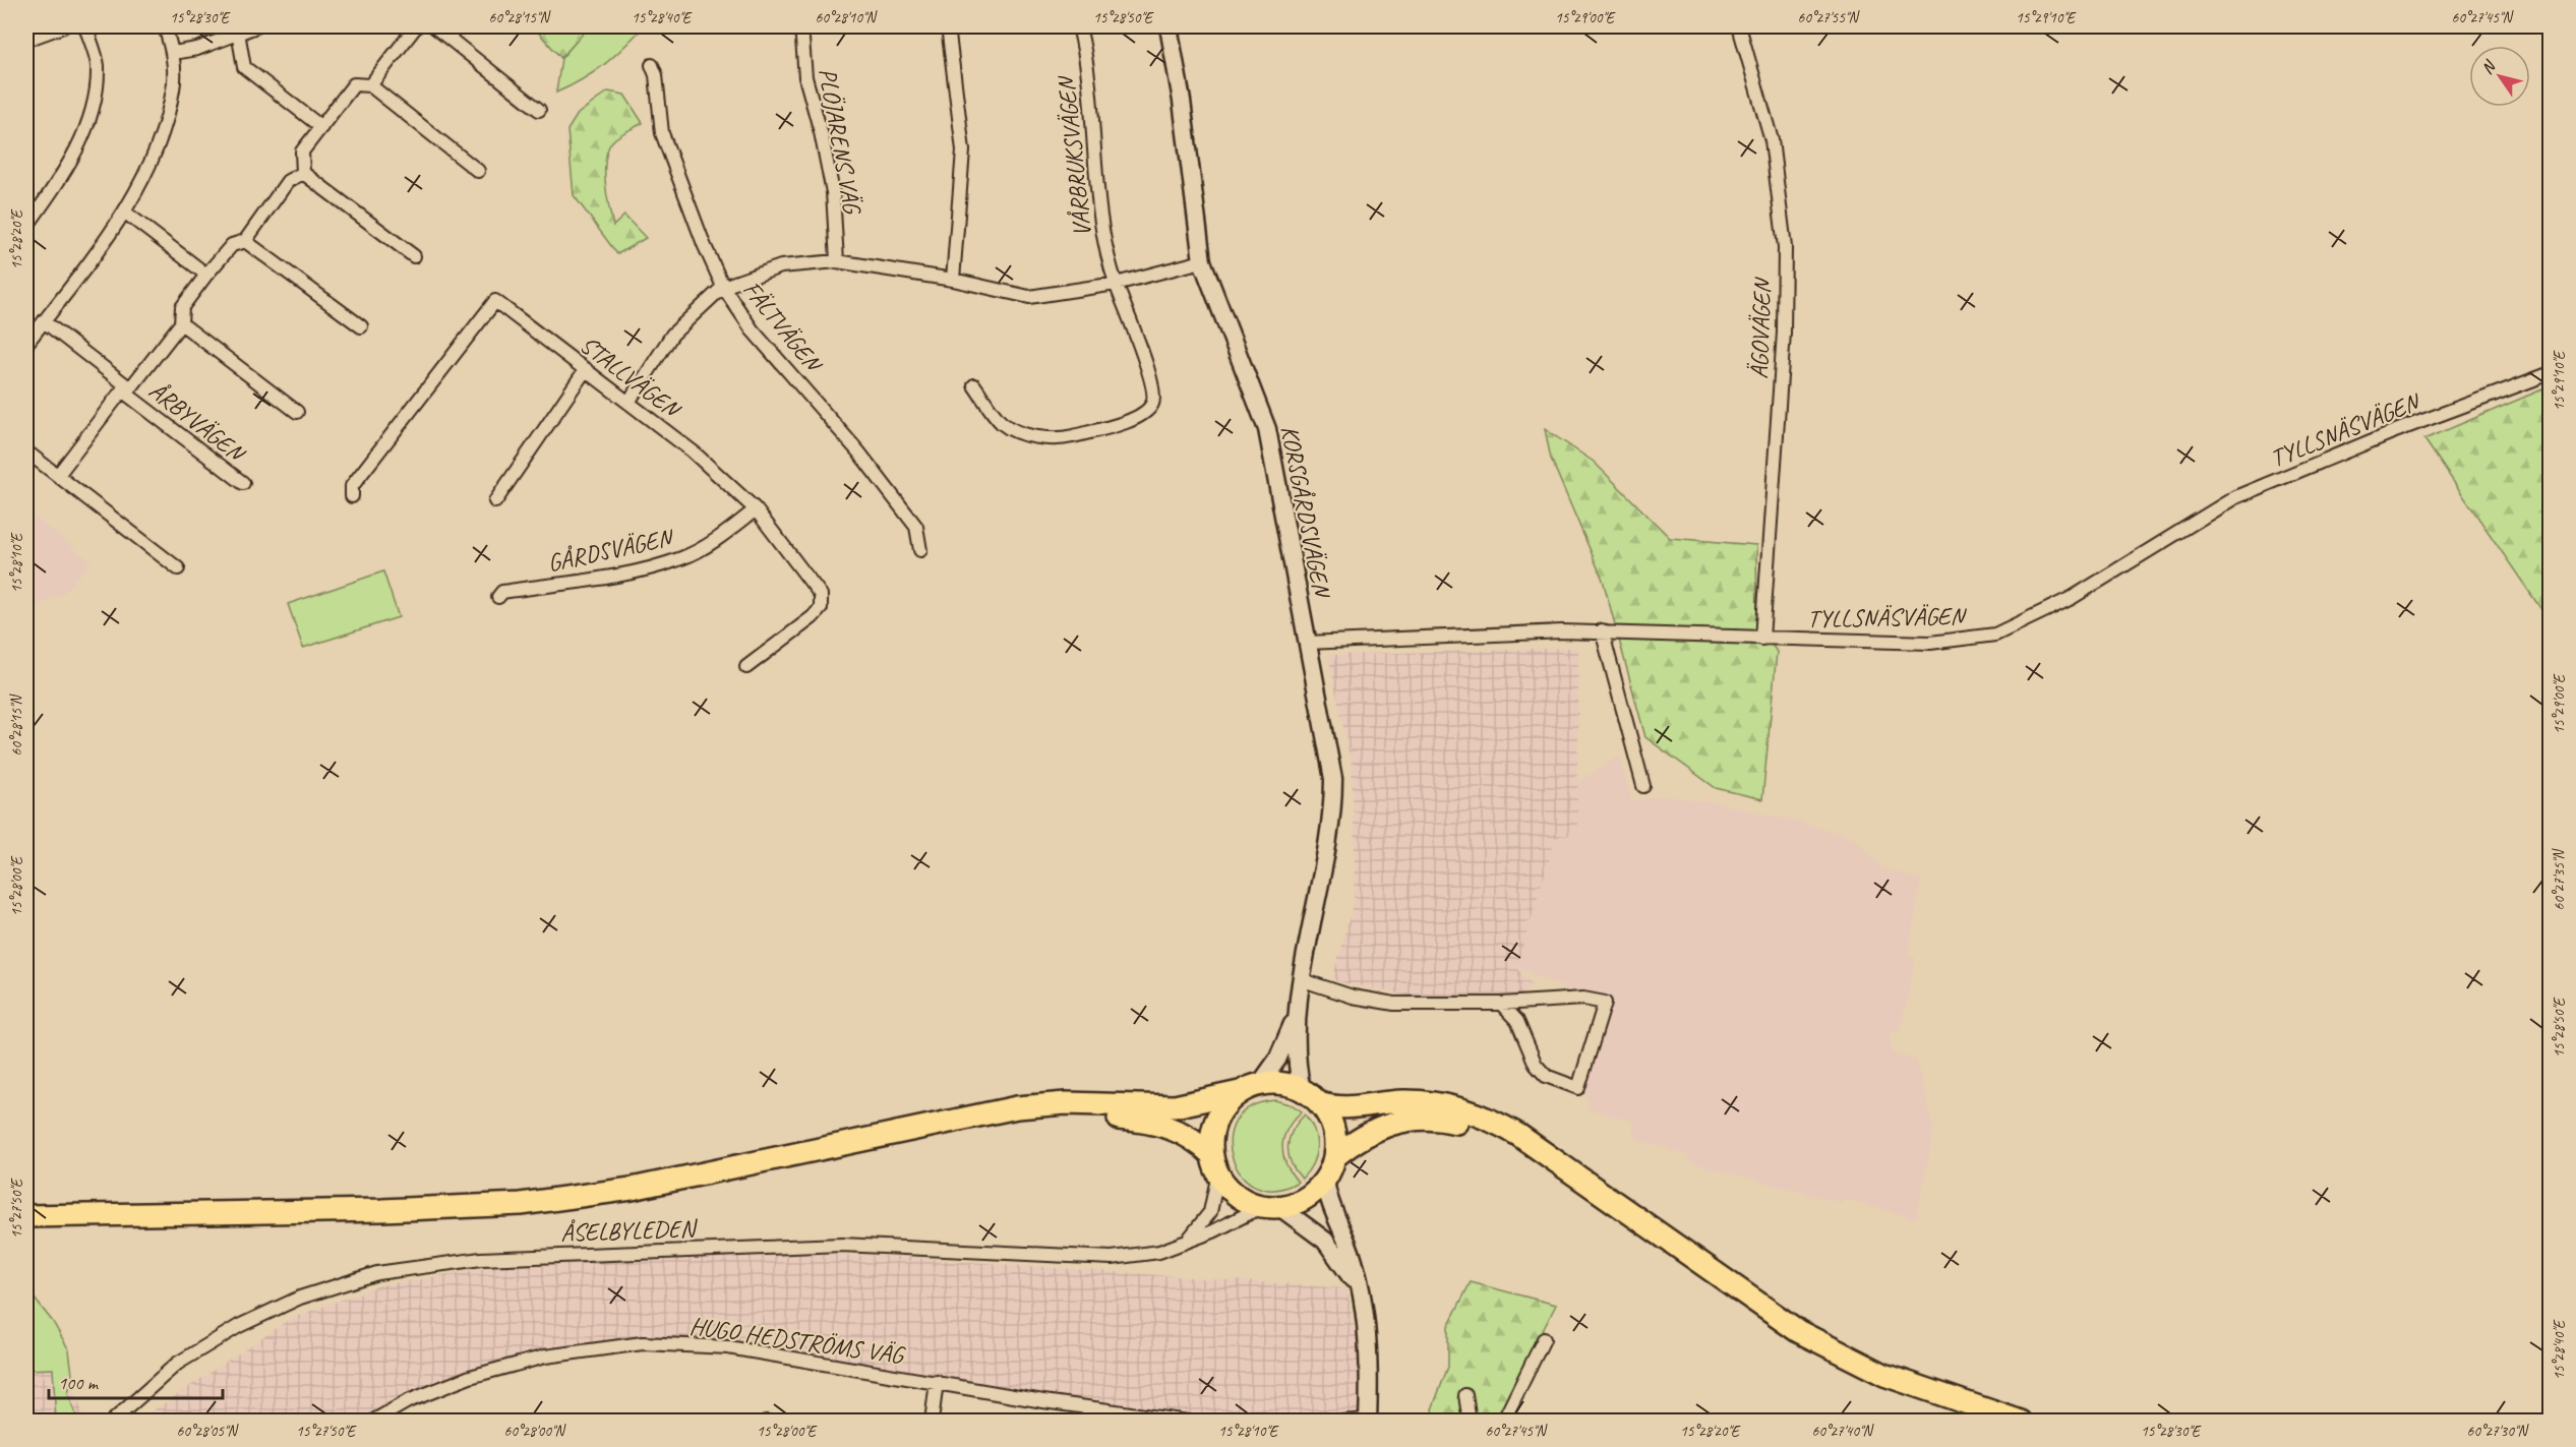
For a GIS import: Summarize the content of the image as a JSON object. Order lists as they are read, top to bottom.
{
  "streets": {
    "street": [
      "PLÖJARENS VÄG",
      "VÅRBRUKSVÄGEN",
      "FÄLTVÄGEN",
      "ÄGOVÄGEN",
      "STALLVÄGEN",
      "ÅRBYVÄGEN",
      "TYLLSNÄSVÄGEN",
      "KORSGÅRDSVÄGEN",
      "GÅRDSVÄGEN",
      "ÅSELBYLEDEN",
      "HUGO HEDSTRÖMS VÄG"
    ]
  },
  "crossings": [
    ["ÄGOVÄGEN", "TYLLSNÄSVÄGEN"],
    ["STALLVÄGEN", "GÅRDSVÄGEN"],
    ["TYLLSNÄSVÄGEN", "KORSGÅRDSVÄGEN"],
    ["KORSGÅRDSVÄGEN", "ÅSELBYLEDEN"]
  ],
  "scale_bar": "100 m",
  "north": "top left",
  "coordinates": [
    "15°28'30\"E",
    "60°28'15\"N",
    "15°28'40\"E",
    "60°28'10\"N",
    "15°28'50\"E",
    "15°29'00\"E",
    "60°27'55\"N",
    "15°29'10\"E",
    "60°27'45\"N",
    "15°28'20\"E",
    "15°28'10\"E",
    "60°27'35\"N",
    "15°28'00\"E",
    "15°27'50\"E",
    "60°28'05\"N",
    "60°28'00\"N",
    "60°27'40\"N",
    "60°27'30\"N"
  ]
}
